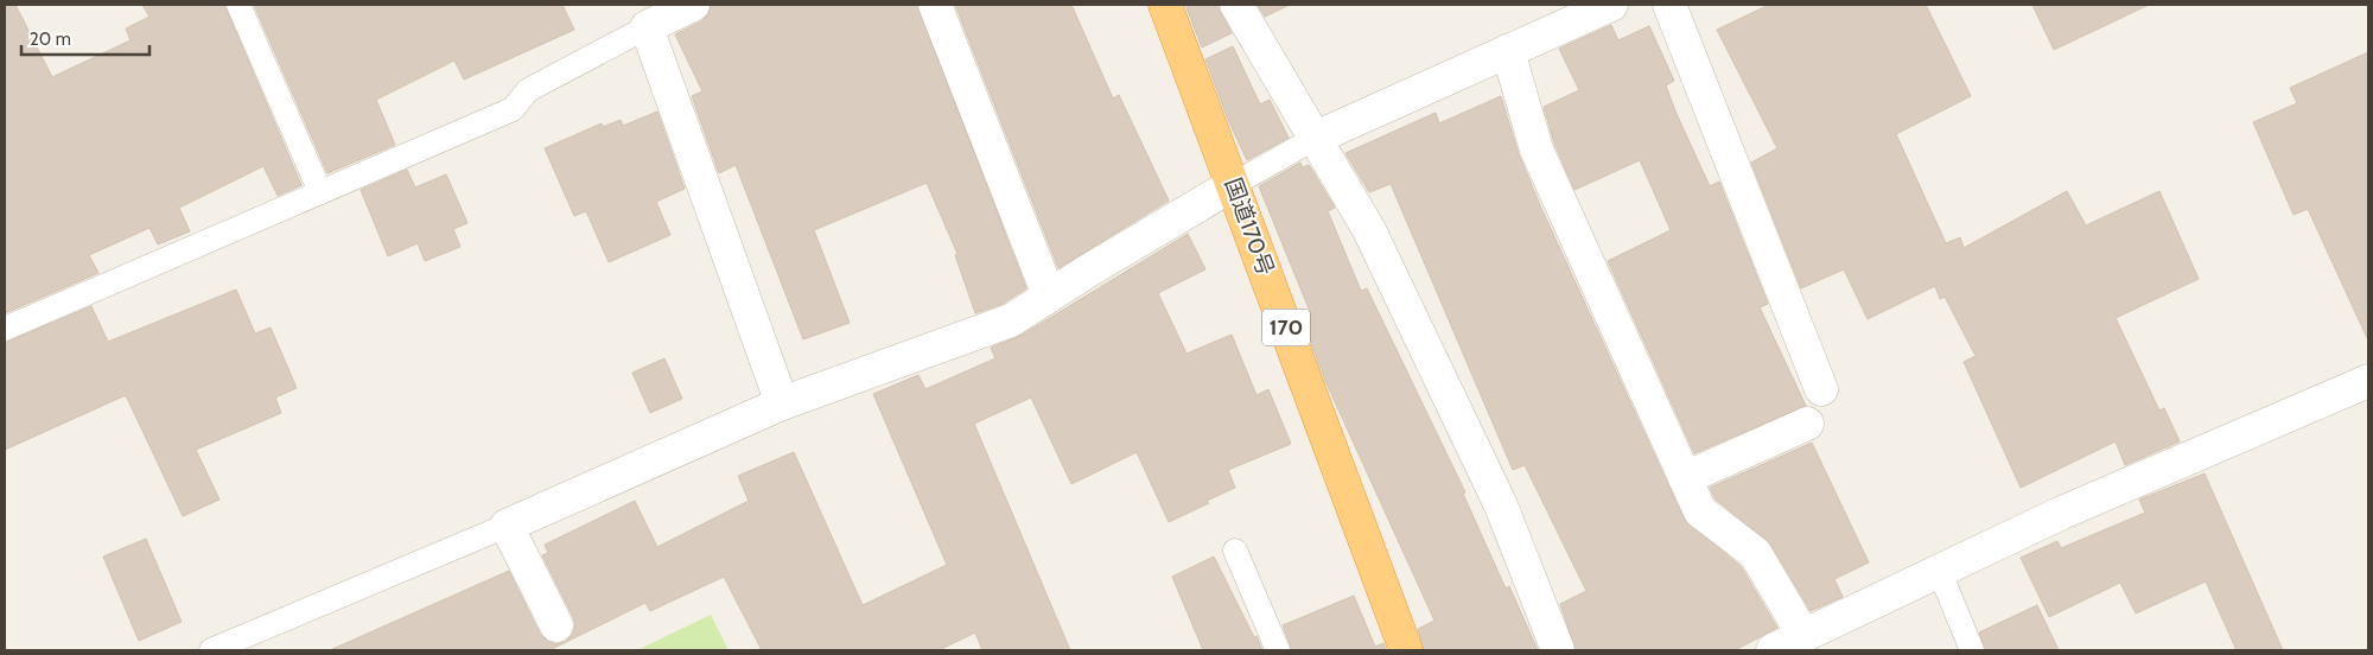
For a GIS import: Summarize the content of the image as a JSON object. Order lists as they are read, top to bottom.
{
  "streets": {
    "highway": ["国道170号", "170"]
  },
  "scale_bar": "20 m"
}
